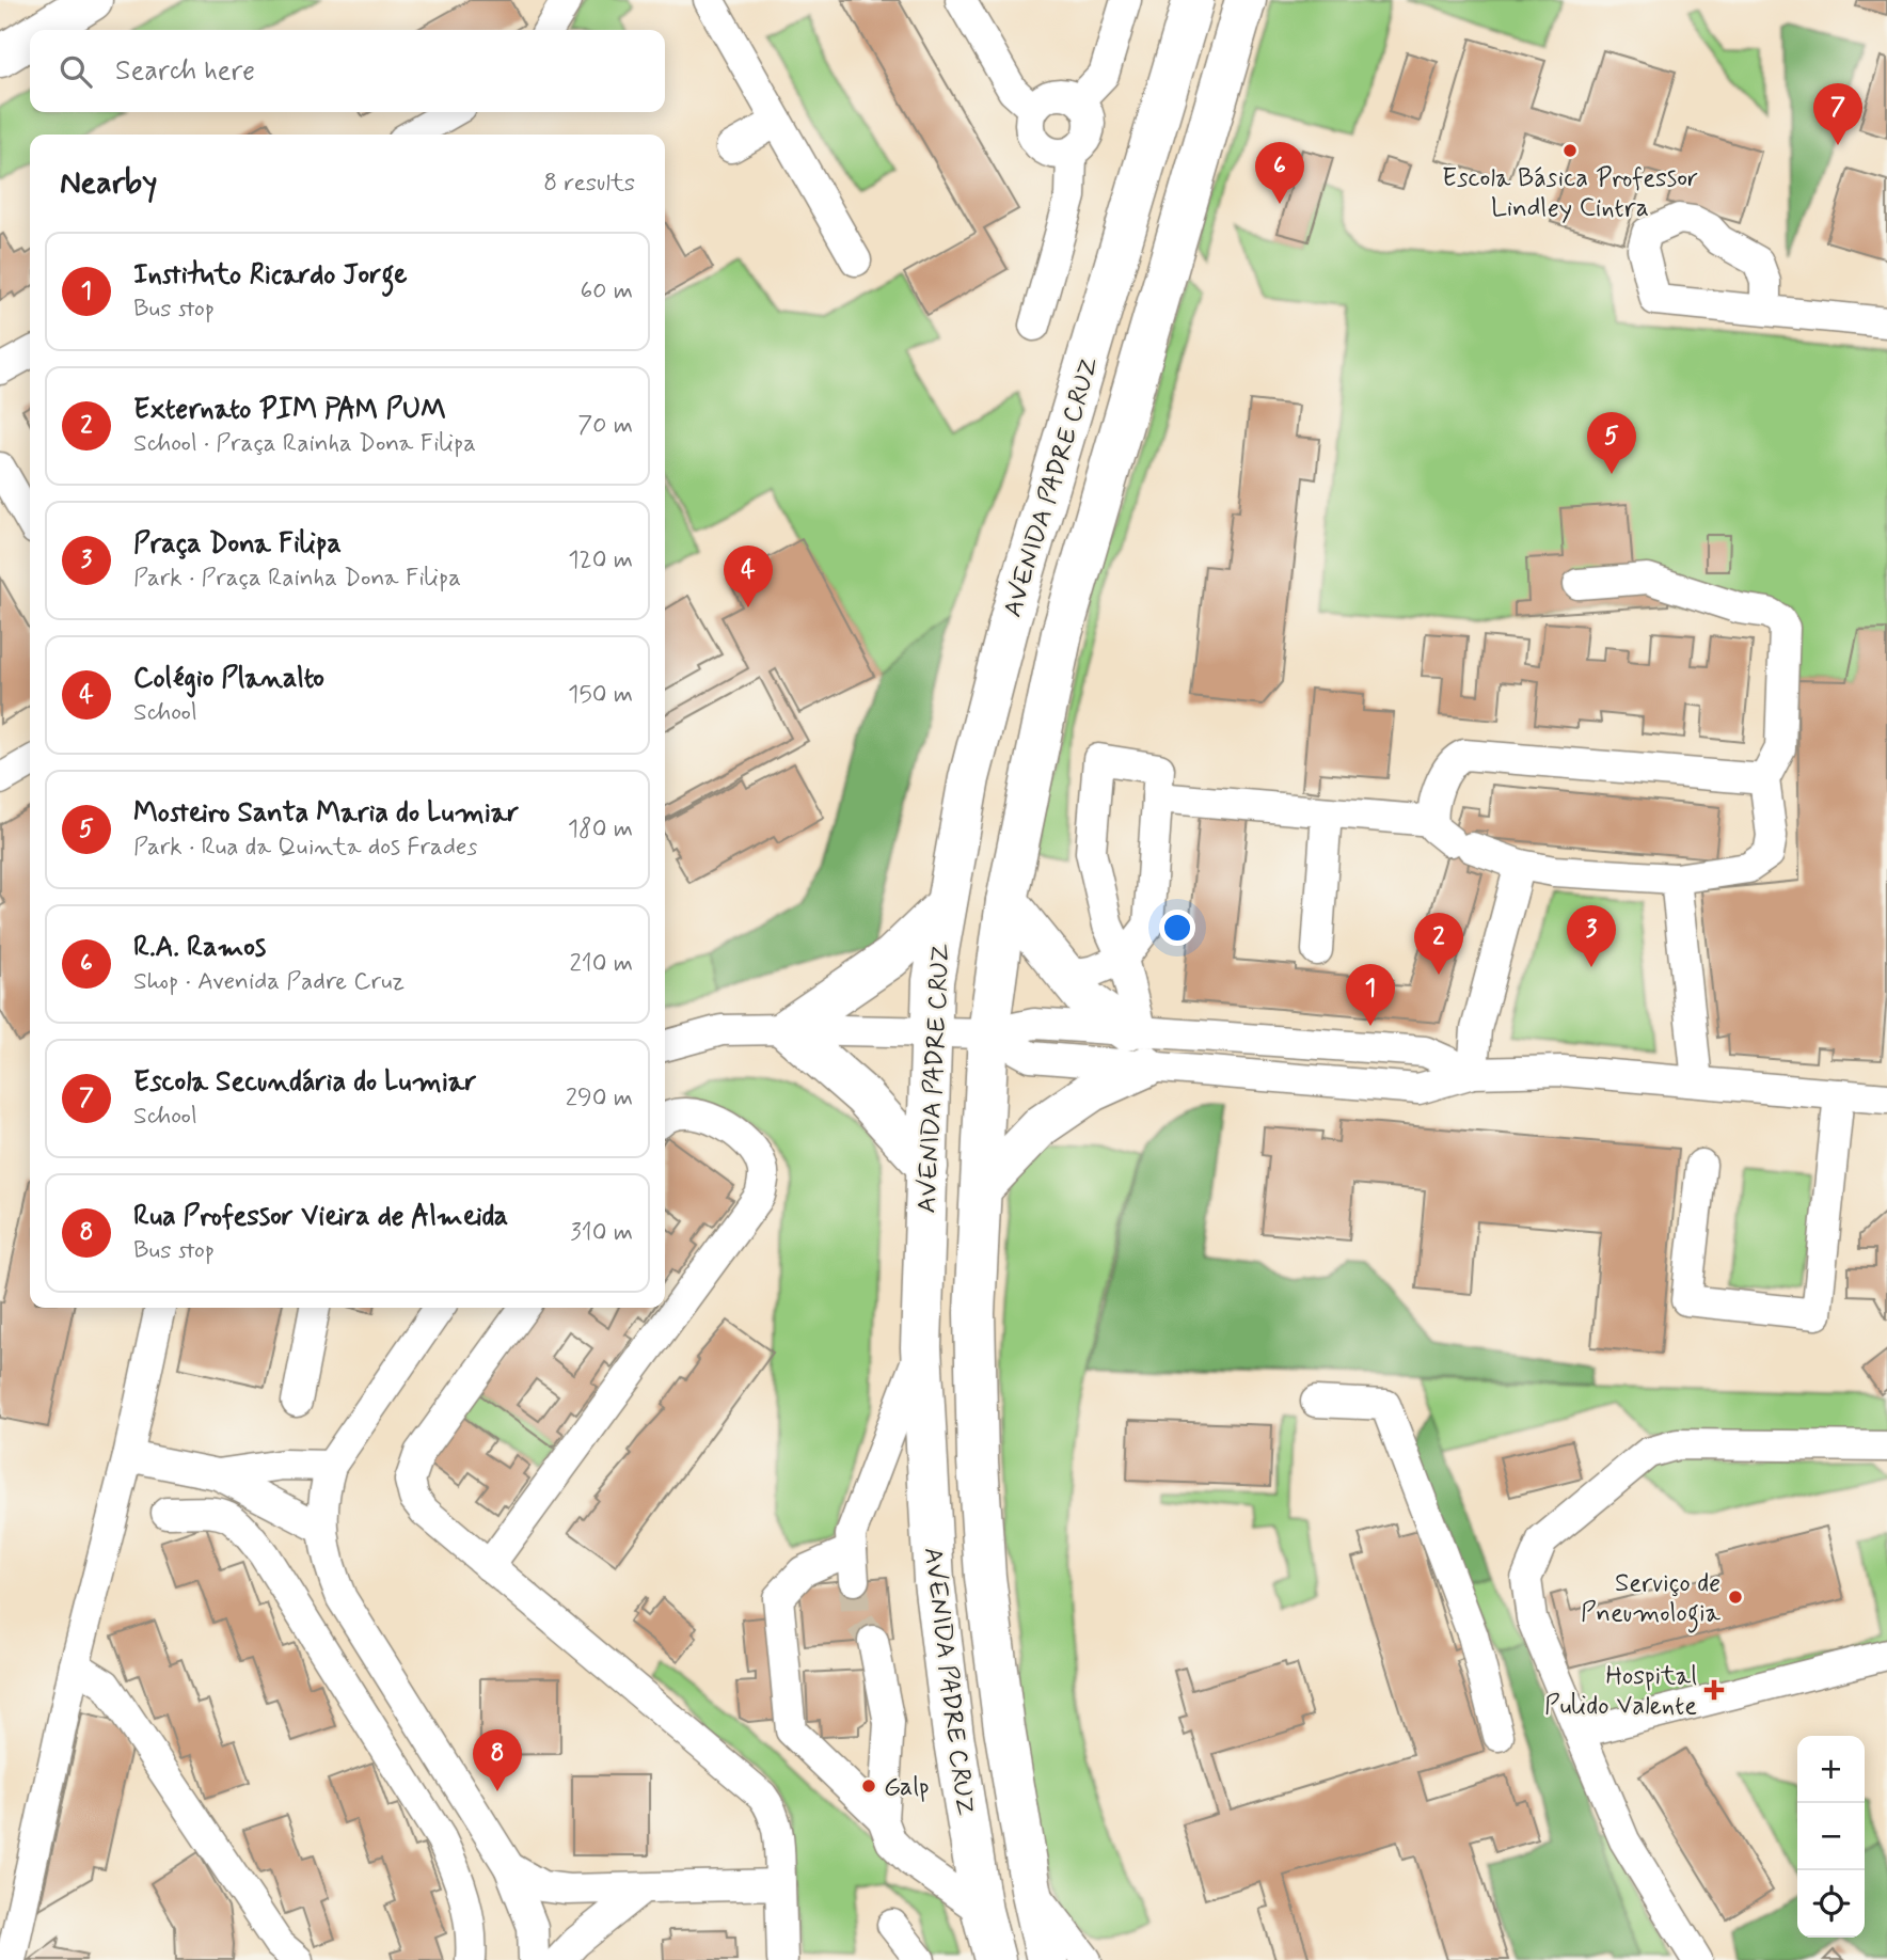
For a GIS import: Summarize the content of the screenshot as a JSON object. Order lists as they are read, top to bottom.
{
  "streets": {
    "highway": ["AVENIDA PADRE CRUZ"]
  },
  "places": {
    "other": ["Escola Básica Professor Lindley Cintra", "Serviço de Pneumologia", "Galp"],
    "health": ["Hospital Pulido Valente"]
  },
  "page": {
    "search": "Search here",
    "pins": [
      "7",
      "6",
      "5",
      "4",
      "3",
      "2",
      "1",
      "8"
    ],
    "heading": ["Nearby", "8 results"],
    "list": [
      {
        "mark": "1",
        "name": "Instituto Ricardo Jorge",
        "note": "Bus stop",
        "value": "60 m"
      },
      {
        "mark": "2",
        "name": "Externato PIM PAM PUM",
        "note": "School · Praça Rainha Dona Filipa",
        "value": "70 m"
      },
      {
        "mark": "3",
        "name": "Praça Dona Filipa",
        "note": "Park · Praça Rainha Dona Filipa",
        "value": "120 m"
      },
      {
        "mark": "4",
        "name": "Colégio Planalto",
        "note": "School",
        "value": "150 m"
      },
      {
        "mark": "5",
        "name": "Mosteiro Santa Maria do Lumiar",
        "note": "Park · Rua da Quinta dos Frades",
        "value": "180 m"
      },
      {
        "mark": "6",
        "name": "R.A. Ramos",
        "note": "Shop · Avenida Padre Cruz",
        "value": "210 m"
      },
      {
        "mark": "7",
        "name": "Escola Secundária do Lumiar",
        "note": "School",
        "value": "290 m"
      },
      {
        "mark": "8",
        "name": "Rua Professor Vieira de Almeida",
        "note": "Bus stop",
        "value": "310 m"
      }
    ],
    "map_buttons": ["+", "−"]
  }
}
